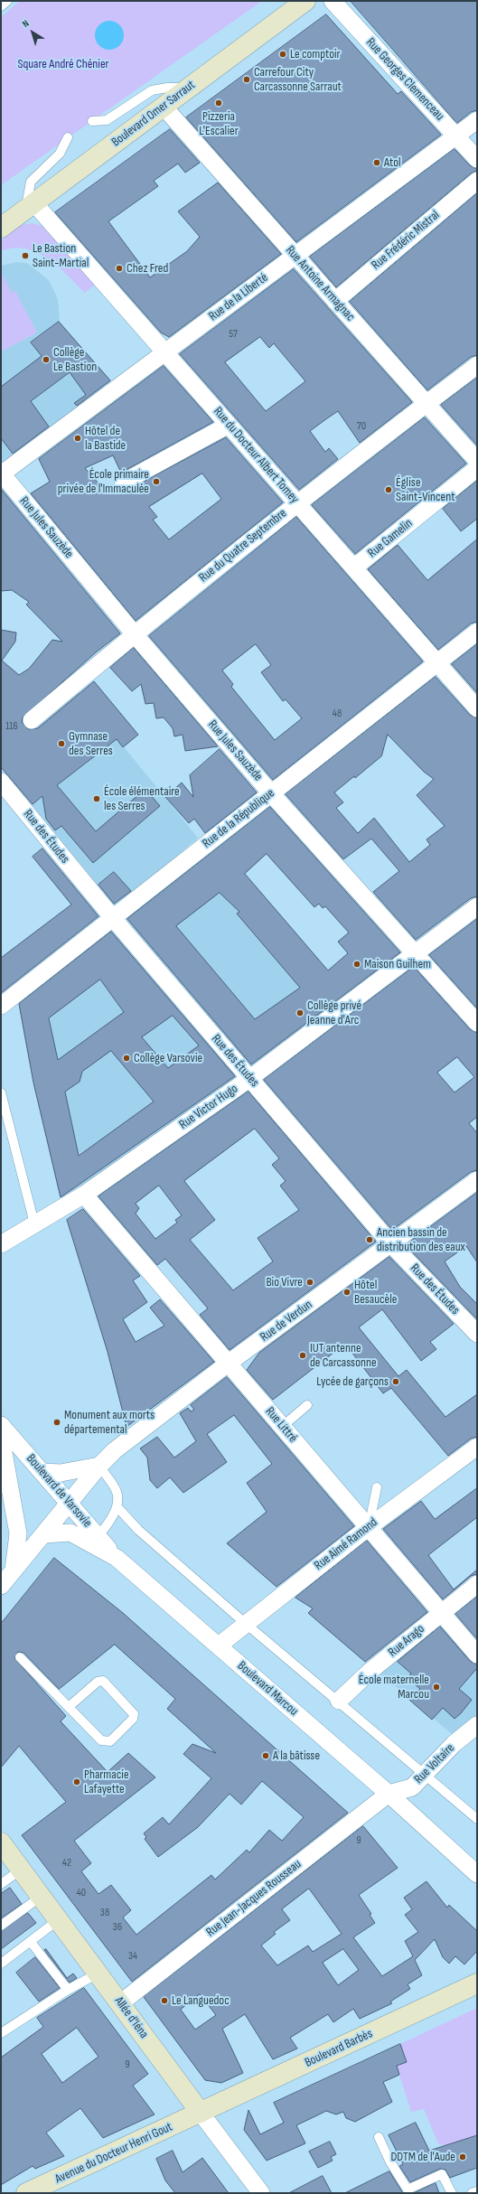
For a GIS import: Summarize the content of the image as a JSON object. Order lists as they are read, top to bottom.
{
  "streets": {
    "main road": [
      "Boulevard Omer Sarraut",
      "Allée d'Iéna",
      "Boulevard Barbès",
      "Avenue du Docteur Henri Gout"
    ],
    "street": [
      "Rue Georges Clemenceau",
      "Rue Frédéric Mistral",
      "Rue Antoine Armagnac",
      "Rue de la Liberté",
      "Rue du Docteur Albert Tomey",
      "Rue Jules Sauzède",
      "Rue Gamelin",
      "Rue du Quatre Septembre",
      "Rue de la République",
      "Rue des Études",
      "Rue Victor Hugo",
      "Rue de Verdun",
      "Rue Littré",
      "Boulevard de Varsovie",
      "Rue Aimé Ramond",
      "Rue Arago",
      "Boulevard Marcou",
      "Rue Voltaire",
      "Rue Jean-Jacques Rousseau"
    ]
  },
  "crossings": [
    ["Rue Georges Clemenceau", "Rue de la Liberté"],
    ["Boulevard Omer Sarraut", "Rue Antoine Armagnac"],
    ["Boulevard Omer Sarraut", "Rue du Docteur Albert Tomey"],
    ["Rue Frédéric Mistral", "Rue Antoine Armagnac"],
    ["Rue Antoine Armagnac", "Rue de la Liberté"],
    ["Rue Antoine Armagnac", "Rue du Quatre Septembre"],
    ["Rue de la Liberté", "Rue du Docteur Albert Tomey"],
    ["Rue de la Liberté", "Rue Jules Sauzède"],
    ["Rue du Docteur Albert Tomey", "Rue Gamelin"],
    ["Rue du Docteur Albert Tomey", "Rue du Quatre Septembre"],
    ["Rue du Docteur Albert Tomey", "Rue de la République"],
    ["Rue Jules Sauzède", "Rue du Quatre Septembre"],
    ["Rue Jules Sauzède", "Rue de la République"],
    ["Rue Jules Sauzède", "Rue Victor Hugo"],
    ["Rue de la République", "Rue des Études"],
    ["Rue des Études", "Rue Victor Hugo"],
    ["Rue des Études", "Rue de Verdun"],
    ["Rue Victor Hugo", "Rue Littré"],
    ["Rue de Verdun", "Rue Littré"],
    ["Rue de Verdun", "Boulevard de Varsovie"],
    ["Rue de Verdun", "Boulevard Marcou"],
    ["Rue Littré", "Rue Aimé Ramond"],
    ["Rue Littré", "Rue Arago"],
    ["Boulevard de Varsovie", "Boulevard Marcou"],
    ["Rue Aimé Ramond", "Boulevard Marcou"],
    ["Boulevard Marcou", "Rue Voltaire"],
    ["Boulevard Marcou", "Rue Jean-Jacques Rousseau"],
    ["Rue Voltaire", "Rue Jean-Jacques Rousseau"],
    ["Rue Jean-Jacques Rousseau", "Allée d'Iéna"],
    ["Allée d'Iéna", "Boulevard Barbès"],
    ["Allée d'Iéna", "Avenue du Docteur Henri Gout"],
    ["Boulevard Barbès", "Avenue du Docteur Henri Gout"]
  ],
  "parks": ["Square André Chénier"],
  "places": [
    "Le comptoir",
    "Carrefour City Carcassonne Sarraut",
    "Pizzeria L'Escalier",
    "Atol",
    "Le Bastion Saint-Martial",
    "Chez Fred",
    "Collège Le Bastion",
    "Hôtel de la Bastide",
    "École primaire privée de l'Immaculée",
    "Église Saint-Vincent",
    "Gymnase des Serres",
    "École élémentaire les Serres",
    "Maison Guilhem",
    "Collège privé Jeanne d'Arc",
    "Collège Varsovie",
    "Ancien bassin de distribution des eaux",
    "Bio Vivre",
    "Hôtel Besaucèle",
    "IUT antenne de Carcassonne",
    "Lycée de garçons",
    "Monument aux morts départemental",
    "École maternelle Marcou",
    "A la bâtisse",
    "Pharmacie Lafayette",
    "Le Languedoc",
    "DDTM de l'Aude"
  ],
  "house_numbers": [
    "57",
    "70",
    "48",
    "116",
    "9",
    "42",
    "40",
    "38",
    "36",
    "34",
    "9"
  ],
  "north": "top left"
}
